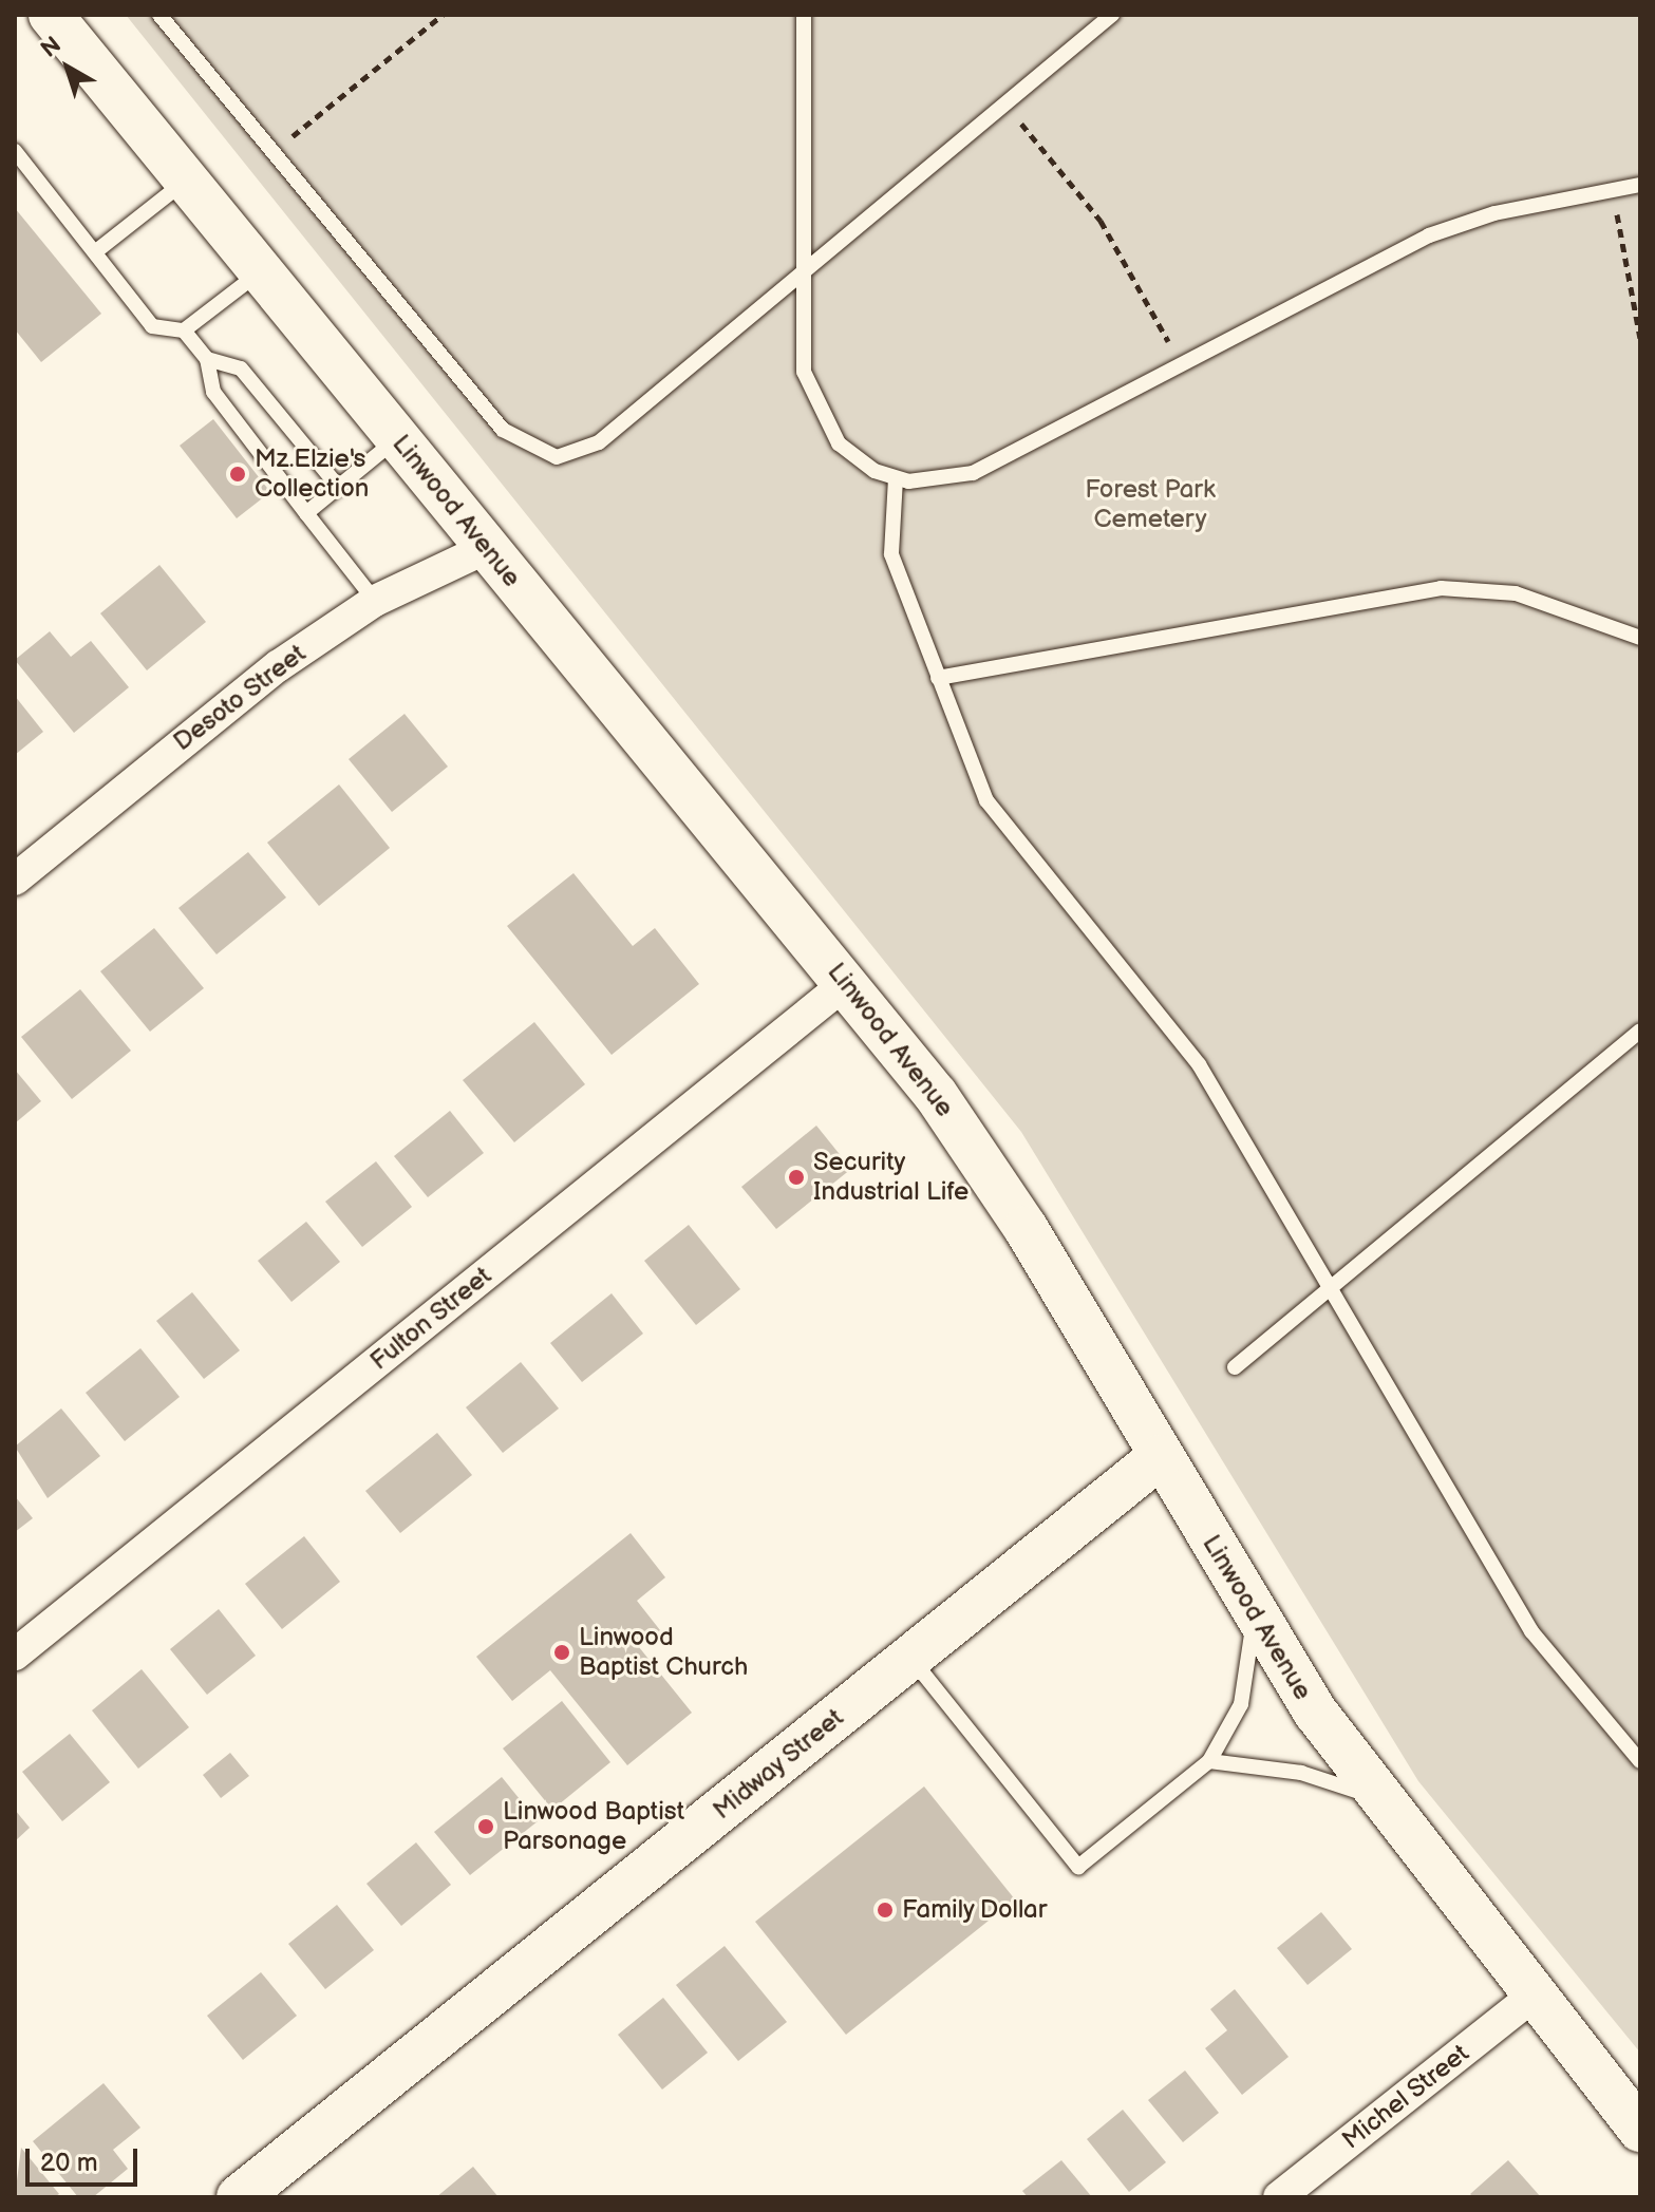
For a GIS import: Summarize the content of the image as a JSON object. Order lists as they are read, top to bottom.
{
  "streets": {
    "main road": ["Linwood Avenue", "Midway Street"],
    "street": ["Desoto Street", "Fulton Street", "Michel Street"]
  },
  "crossings": [
    ["Linwood Avenue", "Desoto Street"],
    ["Linwood Avenue", "Fulton Street"],
    ["Linwood Avenue", "Midway Street"],
    ["Linwood Avenue", "Michel Street"]
  ],
  "parks": ["Forest Park Cemetery"],
  "places": [
    "Mz.Elzie's Collection",
    "Security Industrial Life",
    "Linwood Baptist Church",
    "Linwood Baptist Parsonage",
    "Family Dollar"
  ],
  "scale_bar": "20 m",
  "north": "top left"
}
